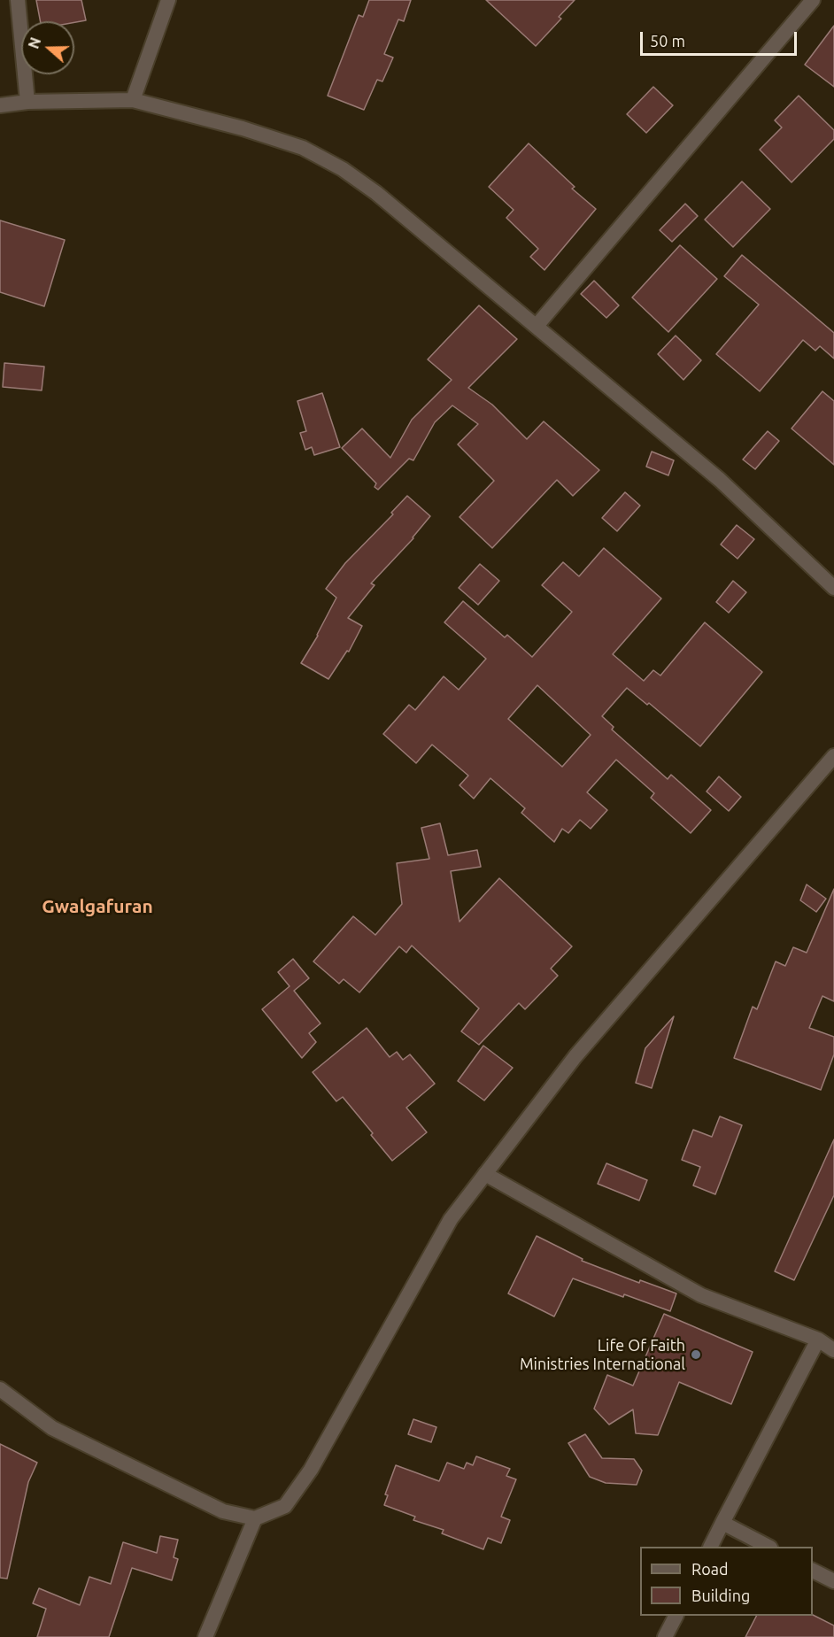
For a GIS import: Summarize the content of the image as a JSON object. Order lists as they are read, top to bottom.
{
  "districts": ["Gwalgafuran"],
  "places": ["Life Of Faith Ministries International"],
  "legend": ["Road", "Building"],
  "scale_bar": "50 m",
  "north": "left"
}
